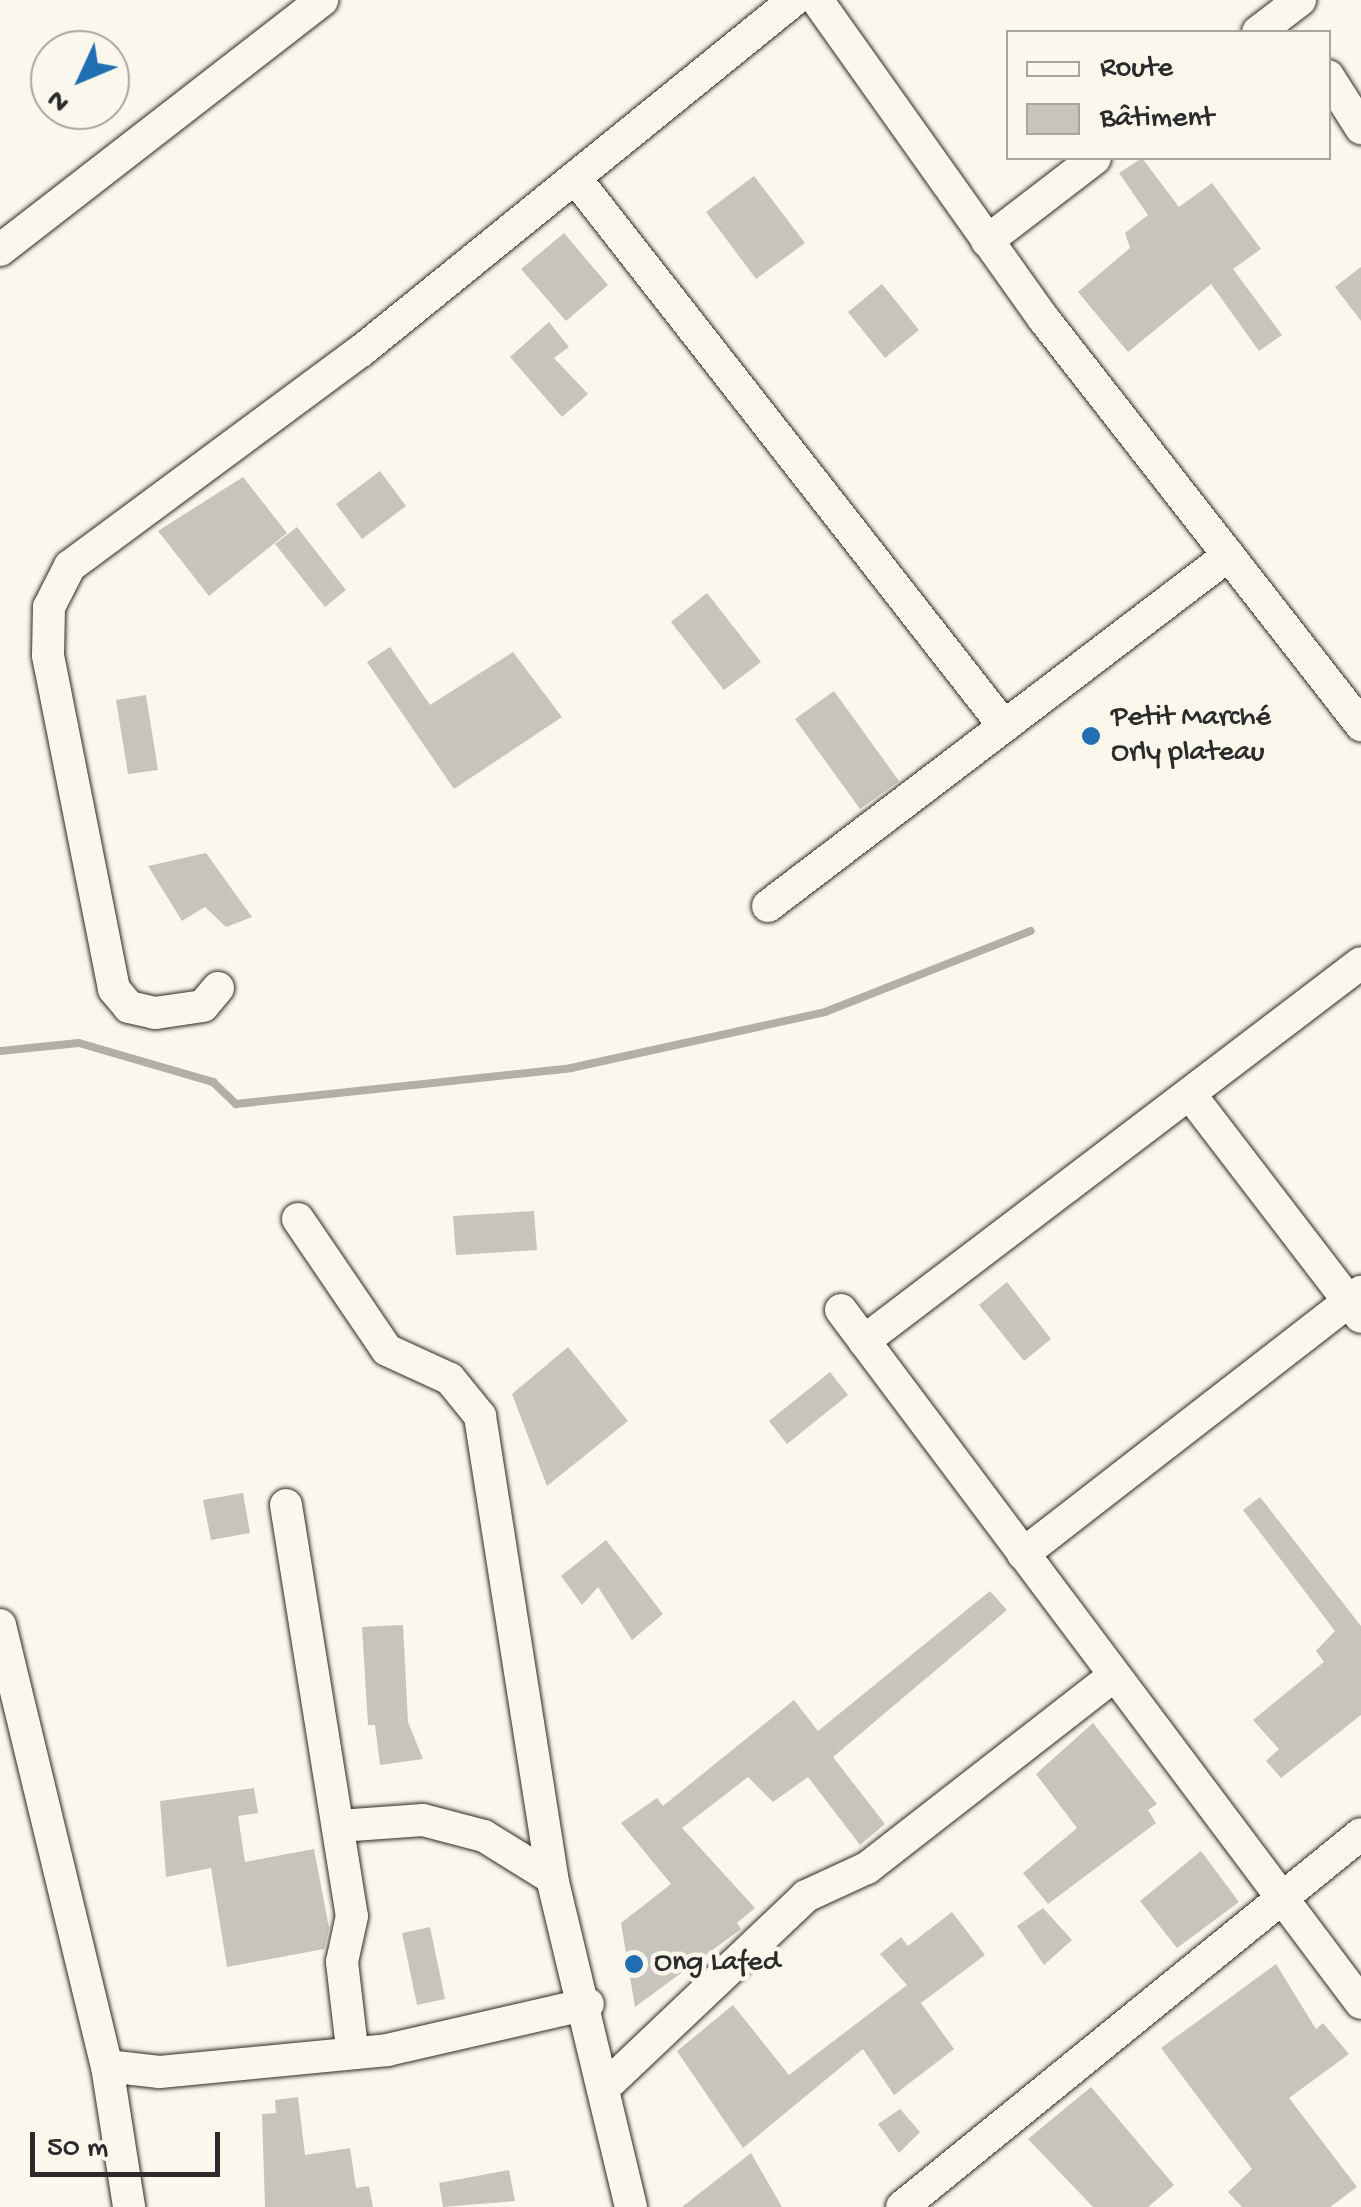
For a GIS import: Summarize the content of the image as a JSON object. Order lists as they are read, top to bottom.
{
  "places": ["Petit Marché Orly plateau", "Ong Lafed"],
  "legend": ["Route", "Bâtiment"],
  "scale_bar": "50 m",
  "north": "bottom left"
}
